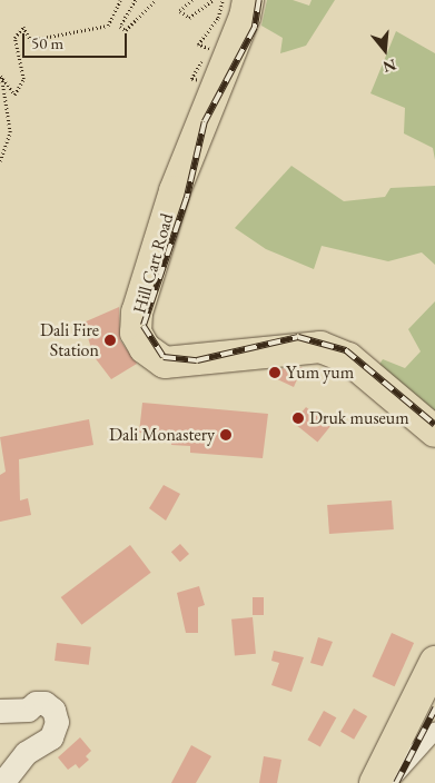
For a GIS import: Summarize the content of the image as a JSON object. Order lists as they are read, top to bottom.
{
  "streets": {
    "highway": ["Hill Cart Road"]
  },
  "places": [
    "Dali Fire Station",
    "Yum yum",
    "Druk museum",
    "Dali Monastery"
  ],
  "scale_bar": "50 m",
  "north": "bottom"
}
